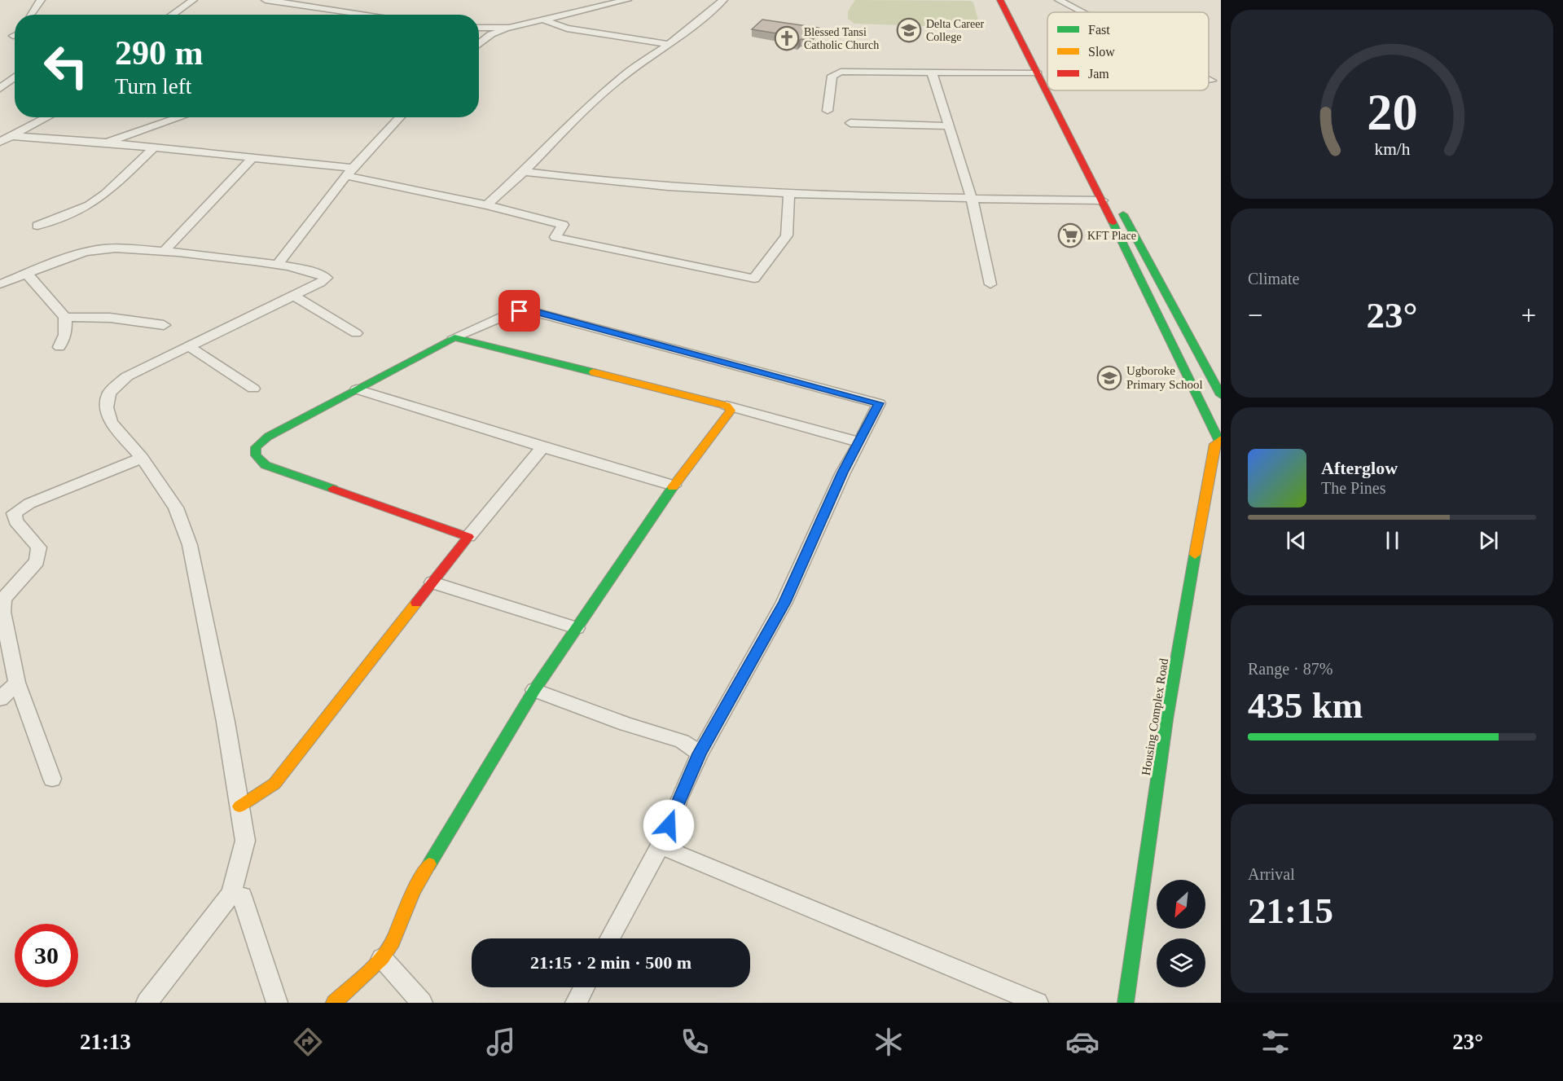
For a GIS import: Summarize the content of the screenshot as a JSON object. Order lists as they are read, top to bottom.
{
  "streets": {
    "street": ["Housing Complex Road"]
  },
  "places": {
    "school or university": ["Delta Career College", "Ugboroke Primary School"],
    "church": ["Blessed Tansi Catholic Church"],
    "supermarket": ["KFT Place"]
  },
  "legend": ["Fast", "Slow", "Jam"],
  "north": "bottom left",
  "page": {
    "turn": ["290 m", "Turn left"],
    "tile": [
      "Climate",
      ["Range · 87%", "435 km"],
      ["Arrival", "21:15"]
    ],
    "heat": ["−", "23°", "+"],
    "song": ["Afterglow", "The Pines"],
    "limit": "30",
    "trip": "21:15 · 2 min · 500 m",
    "tabs": ["21:13", "23°"],
    "gauge": ["20", "km/h"]
  }
}
